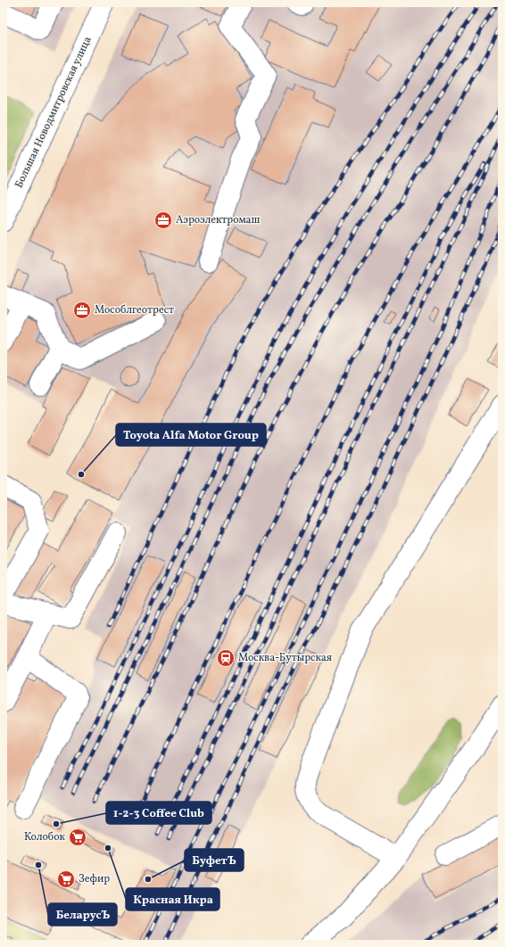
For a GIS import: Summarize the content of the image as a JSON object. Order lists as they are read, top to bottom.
{
  "streets": {
    "street": ["Большая Новодмитровская улица"]
  },
  "places": {
    "office": ["Аэроэлектромаш", "Мособлгеотрест"],
    "other": [
      "Toyota Alfa Motor Group",
      "1-2-3 Coffee Club",
      "Красная Икра",
      "БеларусЪ",
      "БуфетЪ"
    ],
    "station": ["Москва-Бутырская"],
    "supermarket": ["Колобок", "Зефир"]
  }
}
